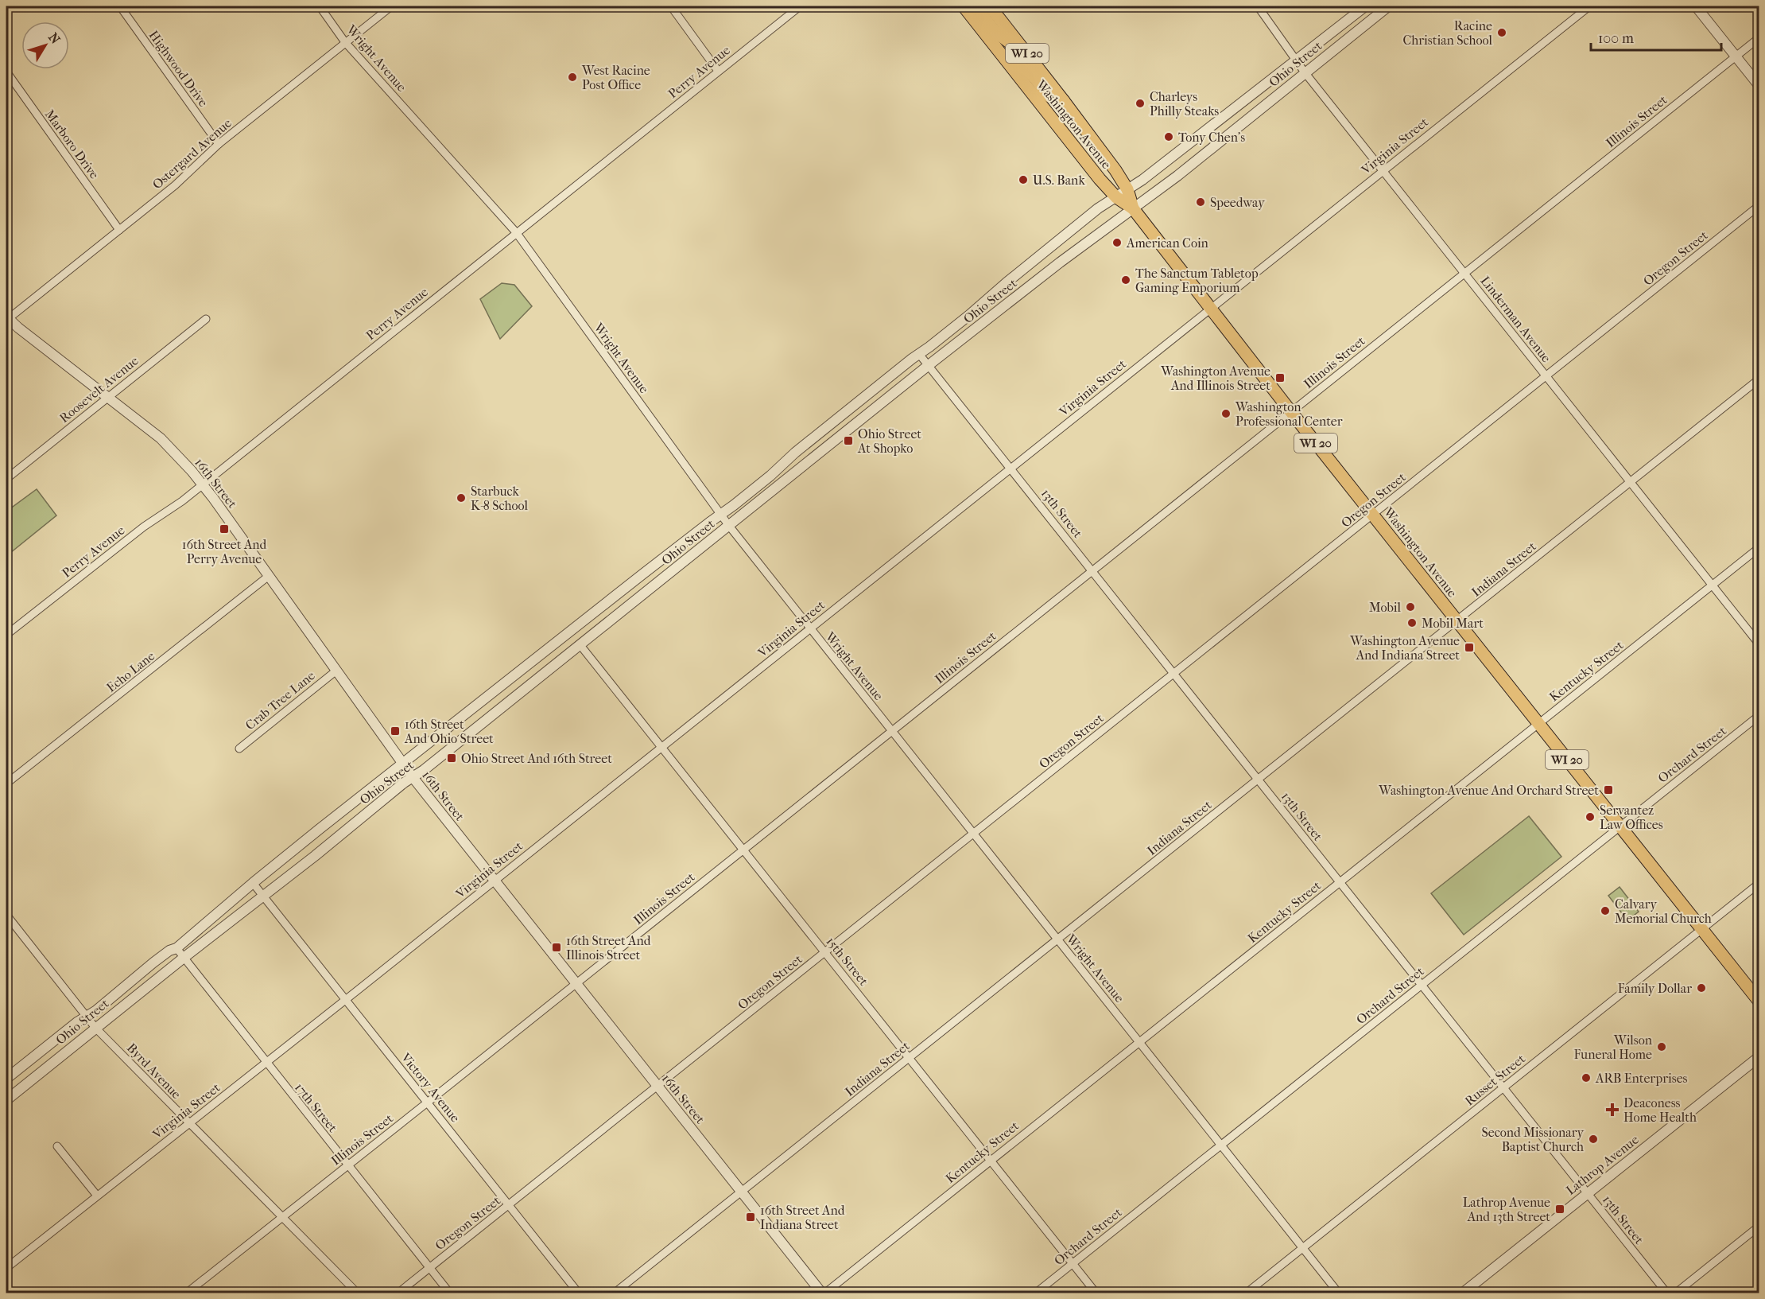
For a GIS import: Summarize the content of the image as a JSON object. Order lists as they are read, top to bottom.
{
  "streets": {
    "main road": ["WI 20", "Washington Avenue"],
    "street": [
      "Wright Avenue",
      "Ohio Street",
      "Highwood Drive",
      "Perry Avenue",
      "Illinois Street",
      "Marboro Drive",
      "Virginia Street",
      "Ostergard Avenue",
      "Oregon Street",
      "Linderman Avenue",
      "Roosevelt Avenue",
      "16th Street",
      "13th Street",
      "Indiana Street",
      "Kentucky Street",
      "Echo Lane",
      "Crab Tree Lane",
      "Orchard Street",
      "15th Street",
      "Byrd Avenue",
      "Russet Street",
      "Victory Avenue",
      "17th Street",
      "Lathrop Avenue"
    ]
  },
  "crossings": [
    ["Wright Avenue", "Ohio Street"],
    ["Wright Avenue", "Perry Avenue"],
    ["Wright Avenue", "Illinois Street"],
    ["Wright Avenue", "Virginia Street"],
    ["Wright Avenue", "Ostergard Avenue"],
    ["Wright Avenue", "Oregon Street"],
    ["Wright Avenue", "Indiana Street"],
    ["Wright Avenue", "Kentucky Street"],
    ["Wright Avenue", "Orchard Street"],
    ["Wright Avenue", "Russet Street"],
    ["Ohio Street", "Washington Avenue"],
    ["Ohio Street", "Linderman Avenue"],
    ["Ohio Street", "16th Street"],
    ["Ohio Street", "13th Street"],
    ["Ohio Street", "15th Street"],
    ["Ohio Street", "Byrd Avenue"],
    ["Ohio Street", "Victory Avenue"],
    ["Ohio Street", "17th Street"],
    ["Highwood Drive", "Ostergard Avenue"],
    ["Perry Avenue", "16th Street"],
    ["Illinois Street", "Washington Avenue"],
    ["Illinois Street", "Linderman Avenue"],
    ["Illinois Street", "16th Street"],
    ["Illinois Street", "13th Street"],
    ["Illinois Street", "15th Street"],
    ["Illinois Street", "Byrd Avenue"],
    ["Illinois Street", "Victory Avenue"],
    ["Illinois Street", "17th Street"],
    ["Washington Avenue", "Virginia Street"],
    ["Washington Avenue", "Oregon Street"],
    ["Washington Avenue", "Indiana Street"],
    ["Washington Avenue", "Kentucky Street"],
    ["Washington Avenue", "Orchard Street"],
    ["Washington Avenue", "Russet Street"],
    ["Marboro Drive", "Ostergard Avenue"],
    ["Virginia Street", "Linderman Avenue"],
    ["Virginia Street", "16th Street"],
    ["Virginia Street", "13th Street"],
    ["Virginia Street", "15th Street"],
    ["Virginia Street", "Byrd Avenue"],
    ["Virginia Street", "Victory Avenue"],
    ["Virginia Street", "17th Street"],
    ["Ostergard Avenue", "16th Street"],
    ["Oregon Street", "Linderman Avenue"],
    ["Oregon Street", "16th Street"],
    ["Oregon Street", "13th Street"],
    ["Oregon Street", "15th Street"],
    ["Oregon Street", "Victory Avenue"],
    ["Oregon Street", "17th Street"],
    ["Linderman Avenue", "Indiana Street"],
    ["Linderman Avenue", "Kentucky Street"],
    ["Roosevelt Avenue", "16th Street"],
    ["16th Street", "Indiana Street"],
    ["16th Street", "Kentucky Street"],
    ["16th Street", "Echo Lane"],
    ["16th Street", "Crab Tree Lane"],
    ["13th Street", "Indiana Street"],
    ["13th Street", "Kentucky Street"],
    ["13th Street", "Orchard Street"],
    ["13th Street", "Russet Street"],
    ["13th Street", "Lathrop Avenue"],
    ["Indiana Street", "15th Street"],
    ["Kentucky Street", "15th Street"],
    ["Orchard Street", "15th Street"]
  ],
  "places": {
    "other": [
      "Racine Christian School",
      "West Racine Post Office",
      "Charleys Philly Steaks",
      "Tony Chen's",
      "U.S. Bank",
      "Speedway",
      "American Coin",
      "The Sanctum Tabletop Gaming Emporium",
      "Washington Professional Center",
      "Starbuck K-8 School",
      "Mobil",
      "Mobil Mart",
      "Servantez Law Offices",
      "Calvary Memorial Church",
      "Family Dollar",
      "Wilson Funeral Home",
      "ARB Enterprises",
      "Second Missionary Baptist Church"
    ],
    "transit": [
      "Washington Avenue And Illinois Street",
      "Ohio Street At Shopko",
      "16th Street And Perry Avenue",
      "Washington Avenue And Indiana Street",
      "16th Street And Ohio Street",
      "Ohio Street And 16th Street",
      "Washington Avenue And Orchard Street",
      "16th Street And Illinois Street",
      "Lathrop Avenue And 13th Street",
      "16th Street And Indiana Street"
    ],
    "health": ["Deaconess Home Health"]
  },
  "scale_bar": "100 m",
  "north": "top right"
}
